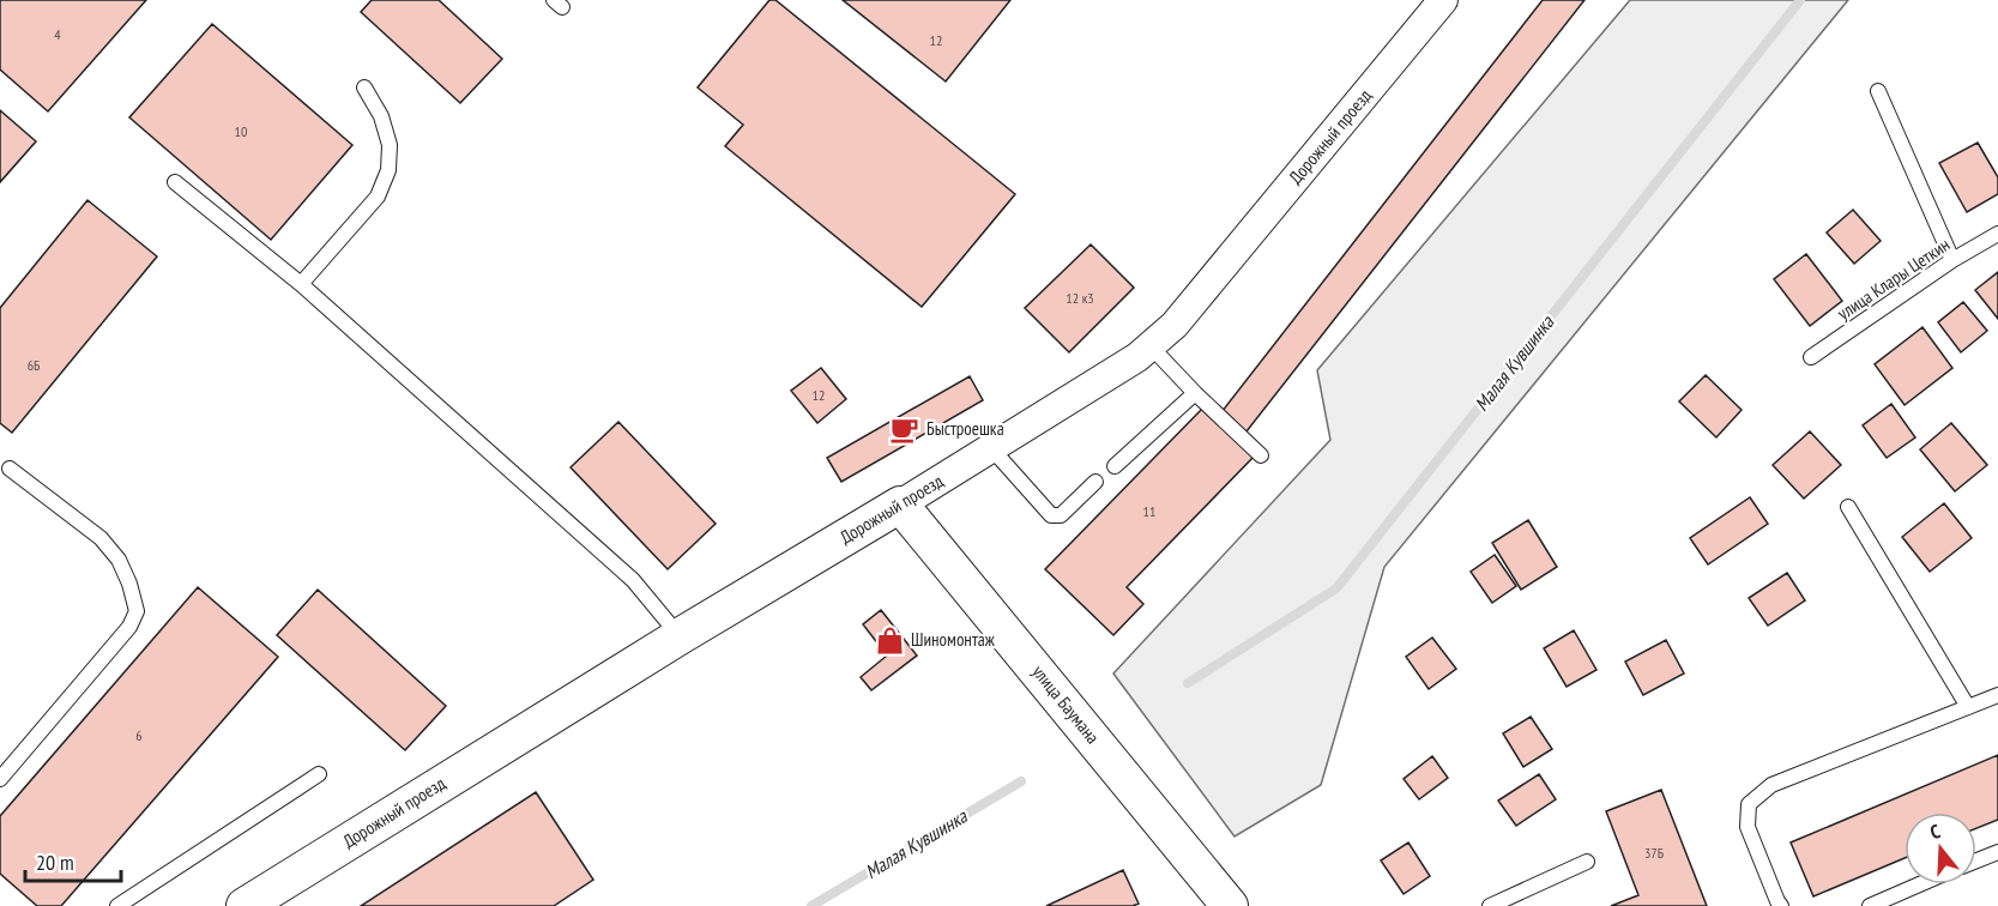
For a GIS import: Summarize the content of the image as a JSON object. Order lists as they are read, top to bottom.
{
  "streets": {
    "street": ["Дорожный проезд", "улица Баумана"],
    "lane": ["улица Клары Цеткин"]
  },
  "crossings": [
    ["Дорожный проезд", "улица Баумана"]
  ],
  "water": ["Малая Кувшинка"],
  "places": {
    "cafe": ["Быстроешка"],
    "shop": ["Шиномонтаж"]
  },
  "house_numbers": [
    "4",
    "12",
    "10",
    "12 к3",
    "6Б",
    "12",
    "11",
    "6",
    "37Б"
  ],
  "scale_bar": "20 m",
  "north": "top"
}
